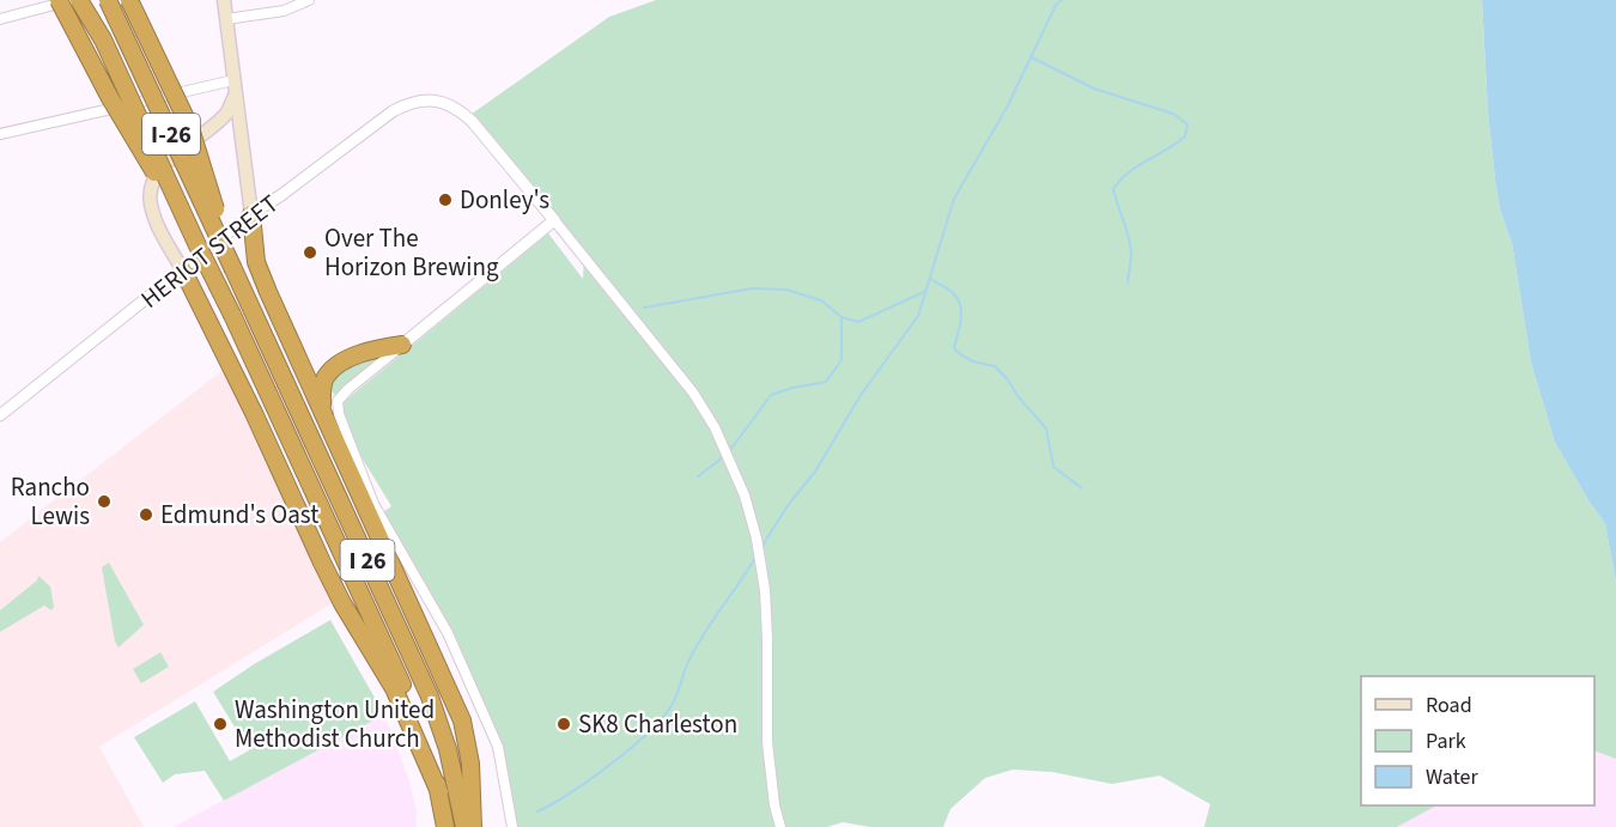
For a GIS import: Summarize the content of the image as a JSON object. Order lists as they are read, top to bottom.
{
  "streets": {
    "highway": ["I-26", "I 26"],
    "street": ["HERIOT STREET"]
  },
  "crossings": [
    ["I-26", "I 26"]
  ],
  "places": [
    "Donley's",
    "Over The Horizon Brewing",
    "Rancho Lewis",
    "Edmund's Oast",
    "Washington United Methodist Church",
    "SK8 Charleston"
  ],
  "legend": ["Road", "Park", "Water"]
}
